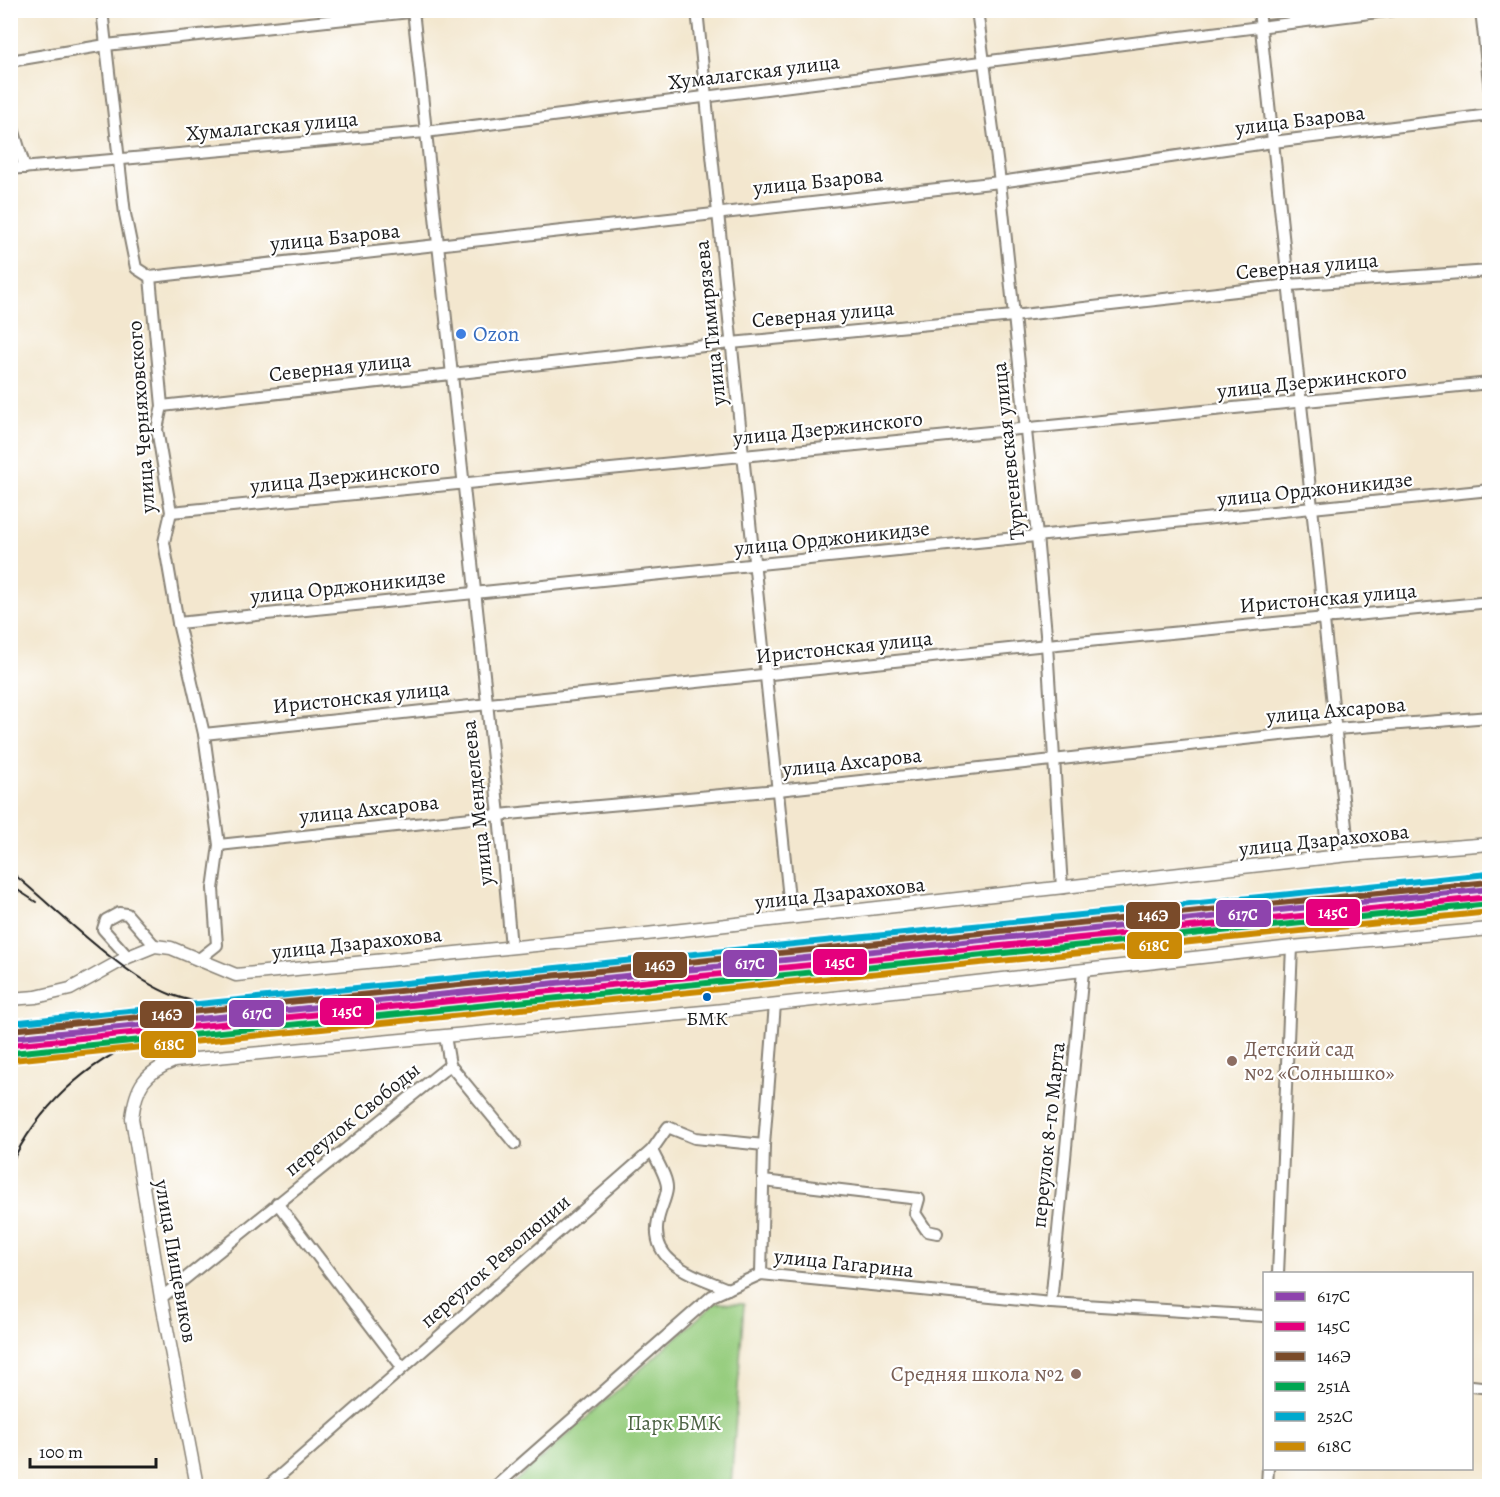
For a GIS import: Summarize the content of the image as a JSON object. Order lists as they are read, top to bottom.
{
  "streets": {
    "street": [
      "Хумалагская улица",
      "улица Бзарова",
      "Северная улица",
      "улица Тимирязева",
      "улица Дзержинского",
      "улица Черняховского",
      "Тургеневская улица",
      "улица Орджоникидзе",
      "Иристонская улица",
      "улица Ахсарова",
      "улица Менделеева",
      "улица Дзарахохова",
      "переулок Свободы",
      "переулок 8-го Марта",
      "улица Пищевиков",
      "переулок Революции",
      "улица Гагарина"
    ]
  },
  "crossings": [
    ["Хумалагская улица", "улица Тимирязева"],
    ["Хумалагская улица", "Тургеневская улица"],
    ["Хумалагская улица", "улица Менделеева"],
    ["улица Бзарова", "улица Тимирязева"],
    ["улица Бзарова", "улица Черняховского"],
    ["улица Бзарова", "Тургеневская улица"],
    ["улица Бзарова", "улица Менделеева"],
    ["Северная улица", "улица Тимирязева"],
    ["Северная улица", "улица Черняховского"],
    ["Северная улица", "Тургеневская улица"],
    ["Северная улица", "улица Менделеева"],
    ["улица Тимирязева", "улица Дзержинского"],
    ["улица Тимирязева", "улица Орджоникидзе"],
    ["улица Тимирязева", "Иристонская улица"],
    ["улица Тимирязева", "улица Ахсарова"],
    ["улица Тимирязева", "улица Дзарахохова"],
    ["улица Дзержинского", "улица Черняховского"],
    ["улица Дзержинского", "Тургеневская улица"],
    ["улица Дзержинского", "улица Менделеева"],
    ["улица Черняховского", "улица Орджоникидзе"],
    ["улица Черняховского", "Иристонская улица"],
    ["улица Черняховского", "улица Ахсарова"],
    ["улица Черняховского", "улица Дзарахохова"],
    ["Тургеневская улица", "улица Орджоникидзе"],
    ["Тургеневская улица", "Иристонская улица"],
    ["Тургеневская улица", "улица Ахсарова"],
    ["Тургеневская улица", "улица Дзарахохова"],
    ["улица Орджоникидзе", "улица Менделеева"],
    ["Иристонская улица", "улица Менделеева"],
    ["улица Ахсарова", "улица Менделеева"],
    ["улица Менделеева", "улица Дзарахохова"],
    ["переулок Свободы", "улица Пищевиков"],
    ["переулок Свободы", "переулок Революции"],
    ["переулок 8-го Марта", "улица Гагарина"]
  ],
  "parks": ["Парк БМК"],
  "places": [
    "Ozon",
    "БМК",
    "Детский сад №2 «Солнышко»",
    "Средняя школа №2"
  ],
  "lines": [
    "transit line 252С",
    "transit line 146Э",
    "transit line 617C",
    "transit line 145С",
    "transit line 251А",
    "transit line 618С"
  ],
  "legend": [
    "617C",
    "145С",
    "146Э",
    "251А",
    "252С",
    "618С"
  ],
  "scale_bar": "100 m"
}
